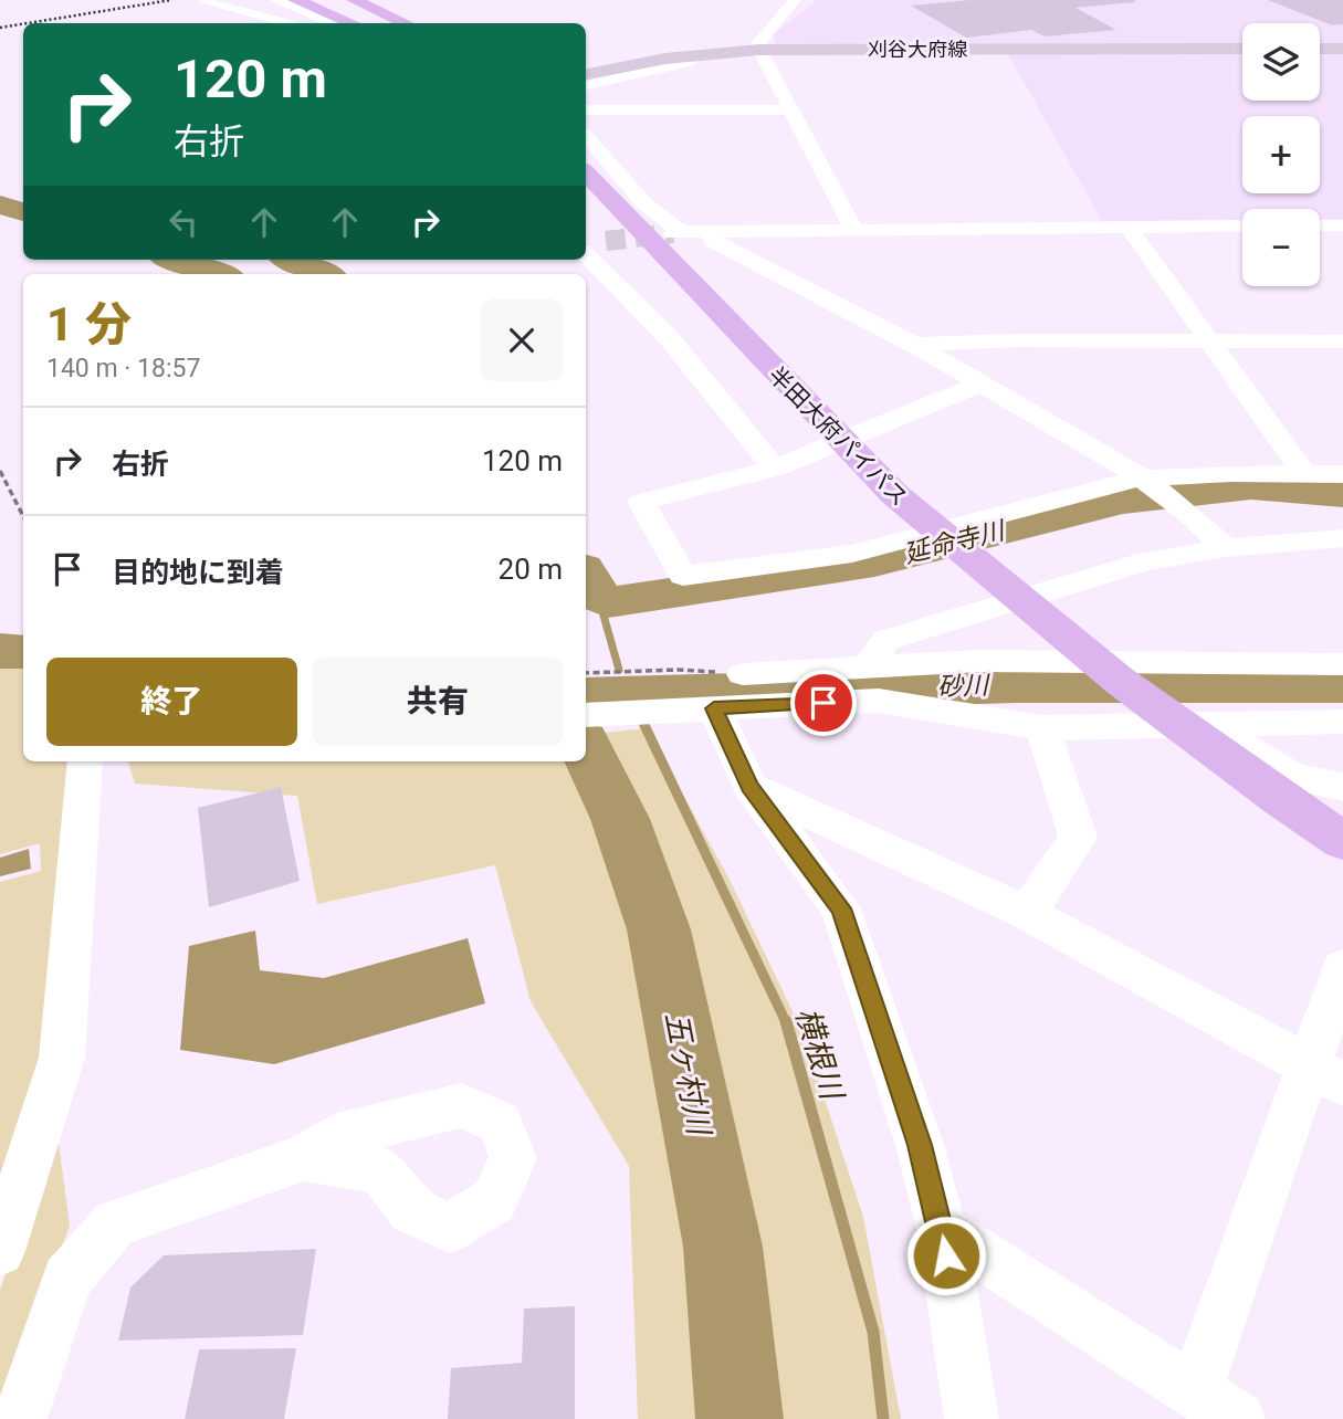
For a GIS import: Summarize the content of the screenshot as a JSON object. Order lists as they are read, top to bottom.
{
  "streets": {
    "highway": ["半田大府パイパス"],
    "main road": ["刈谷大府線"]
  },
  "water": [
    "延命寺川",
    "砂川",
    "横根川",
    "五ヶ村川"
  ],
  "page": {
    "map_buttons": ["+", "−"],
    "turn": ["120 m", "右折"],
    "heading": ["1 分", "140 m · 18:57"],
    "list": [
      {
        "name": "右折",
        "value": "120 m"
      },
      {
        "name": "目的地に到着",
        "value": "20 m"
      }
    ],
    "buttons": ["終了", "共有"]
  }
}
